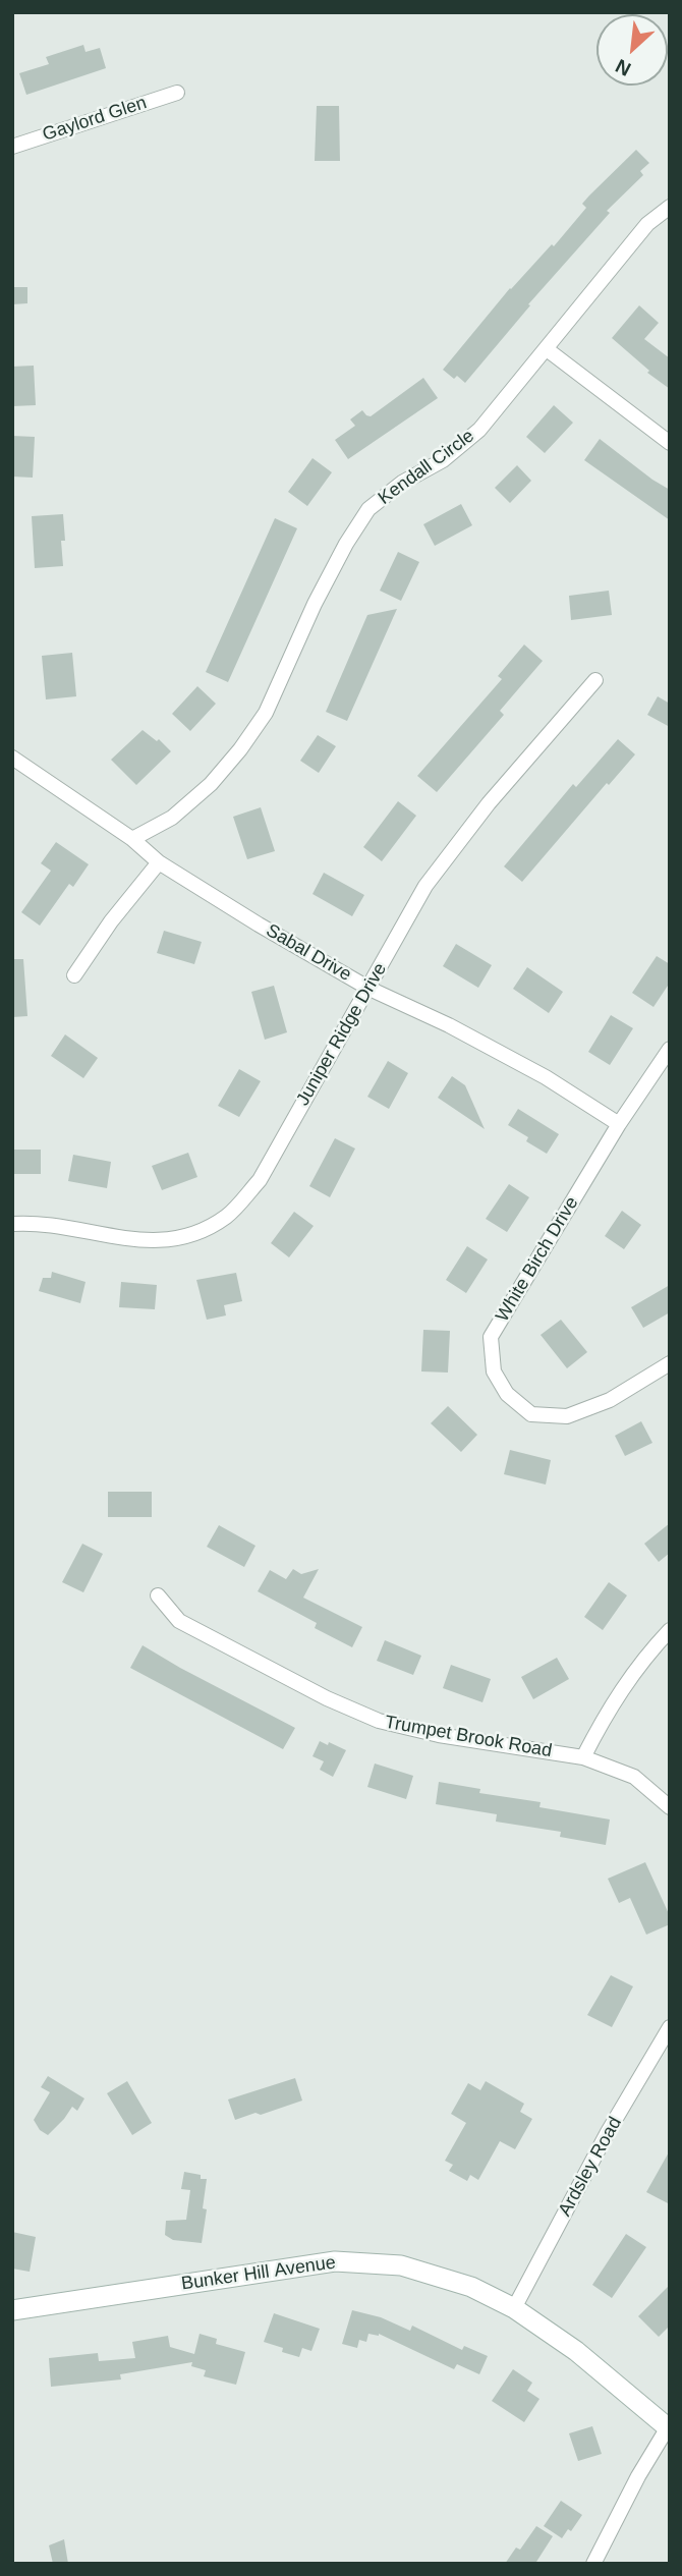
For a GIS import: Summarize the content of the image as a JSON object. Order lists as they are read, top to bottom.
{
  "streets": {
    "main road": ["Bunker Hill Avenue"],
    "street": [
      "Gaylord Glen",
      "Kendall Circle",
      "Sabal Drive",
      "Juniper Ridge Drive",
      "White Birch Drive",
      "Trumpet Brook Road",
      "Ardsley Road"
    ]
  },
  "crossings": [
    ["Kendall Circle", "Sabal Drive"],
    ["Sabal Drive", "Juniper Ridge Drive"],
    ["Sabal Drive", "White Birch Drive"],
    ["Ardsley Road", "Bunker Hill Avenue"]
  ],
  "north": "bottom left"
}
